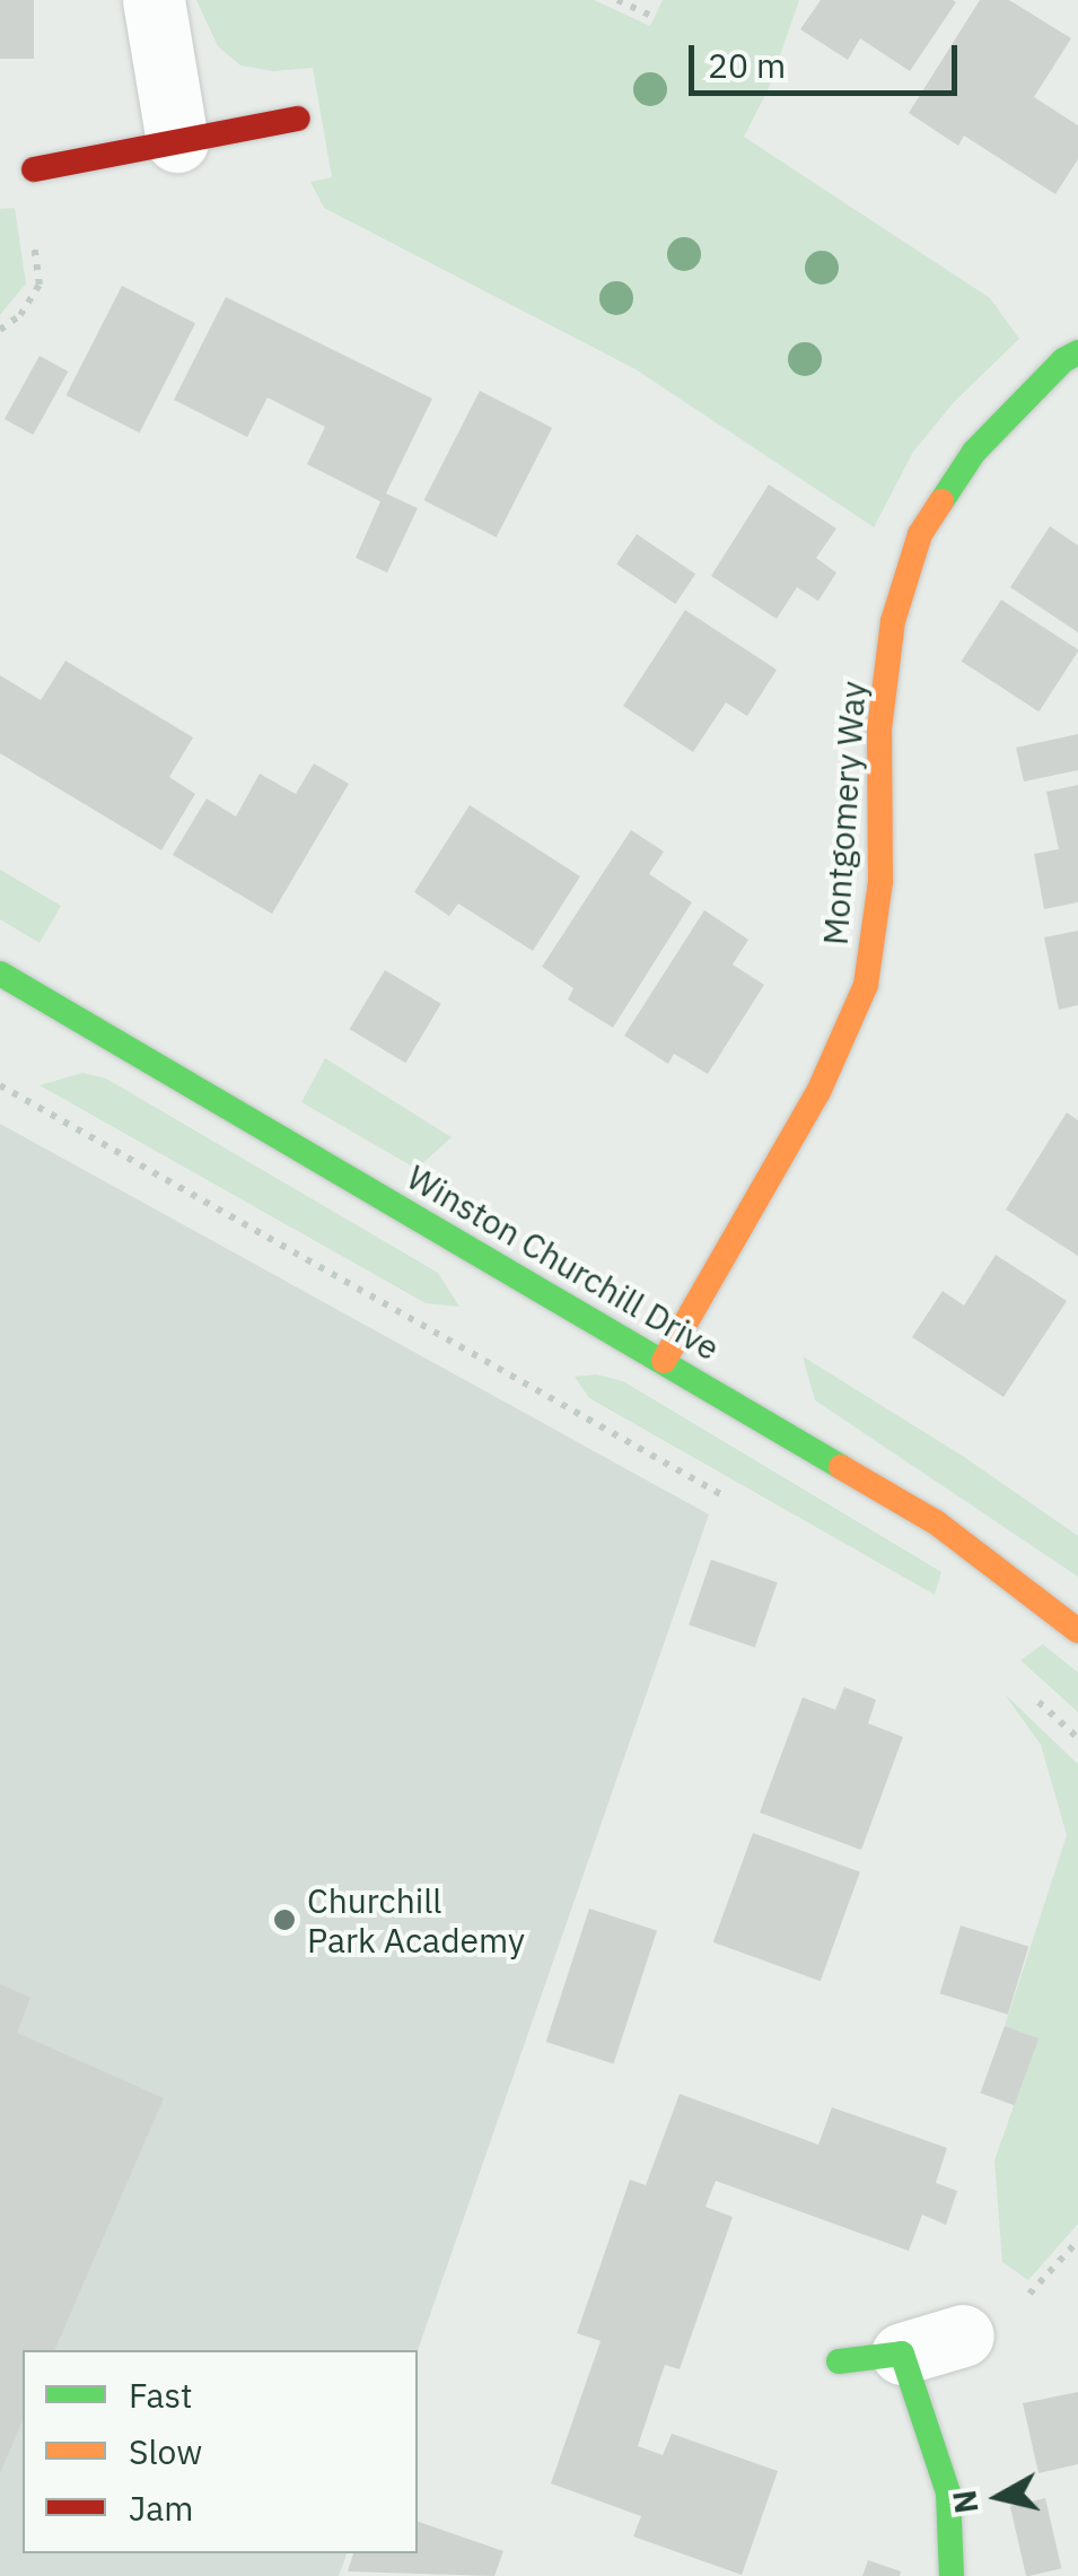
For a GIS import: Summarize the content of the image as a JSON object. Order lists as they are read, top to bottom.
{
  "streets": {
    "street": ["Montgomery Way", "Winston Churchill Drive"]
  },
  "crossings": [
    ["Montgomery Way", "Winston Churchill Drive"]
  ],
  "places": ["Churchill Park Academy"],
  "legend": ["Fast", "Slow", "Jam"],
  "scale_bar": "20 m",
  "north": "left"
}
